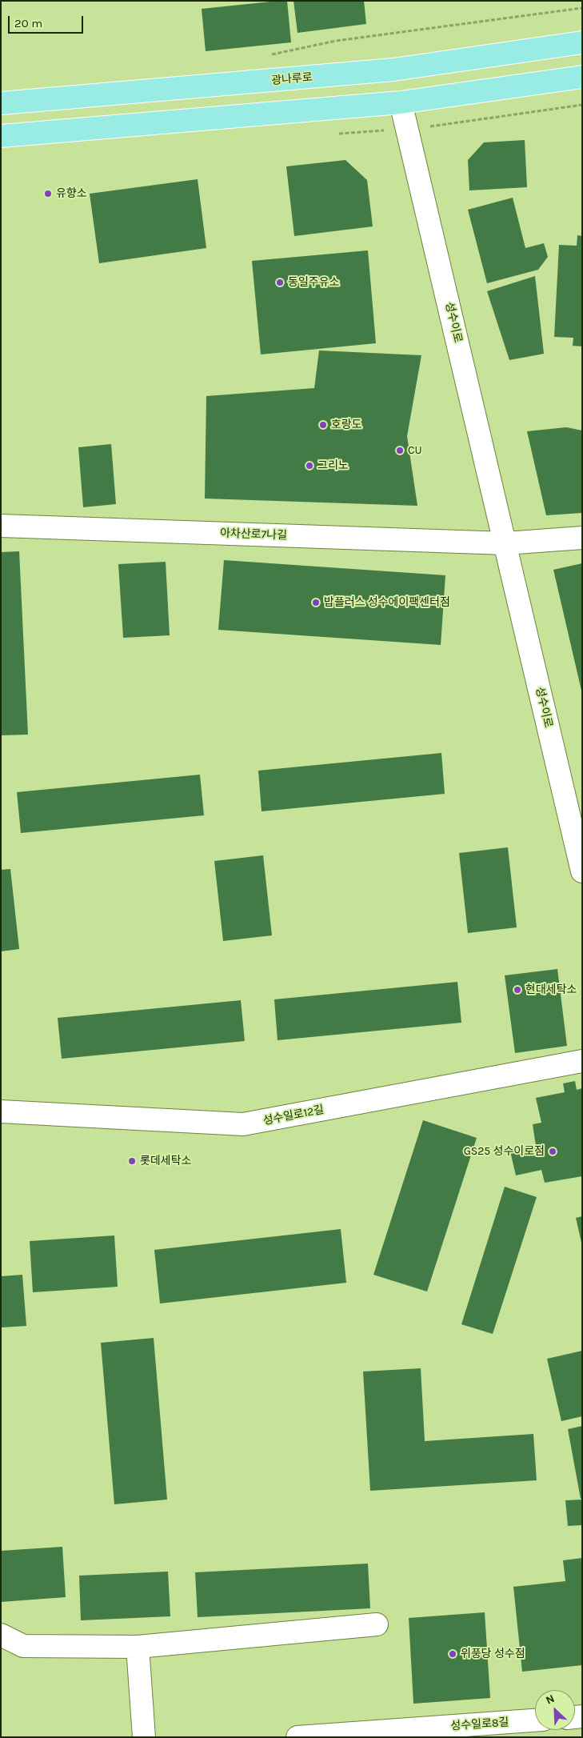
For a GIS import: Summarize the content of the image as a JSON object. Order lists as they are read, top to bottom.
{
  "streets": {
    "main road": ["광나루로"],
    "street": [
      "성수이로",
      "아차산로7나길",
      "성수일로12길",
      "성수일로8길"
    ]
  },
  "crossings": [
    ["성수이로", "아차산로7나길"]
  ],
  "places": [
    "유향소",
    "동일주유소",
    "호랑도",
    "CU",
    "그리노",
    "밥플러스 성수에이팩센터점",
    "현대세탁소",
    "GS25 성수이로점",
    "롯데세탁소",
    "위풍당 성수점"
  ],
  "scale_bar": "20 m",
  "north": "top left"
}
